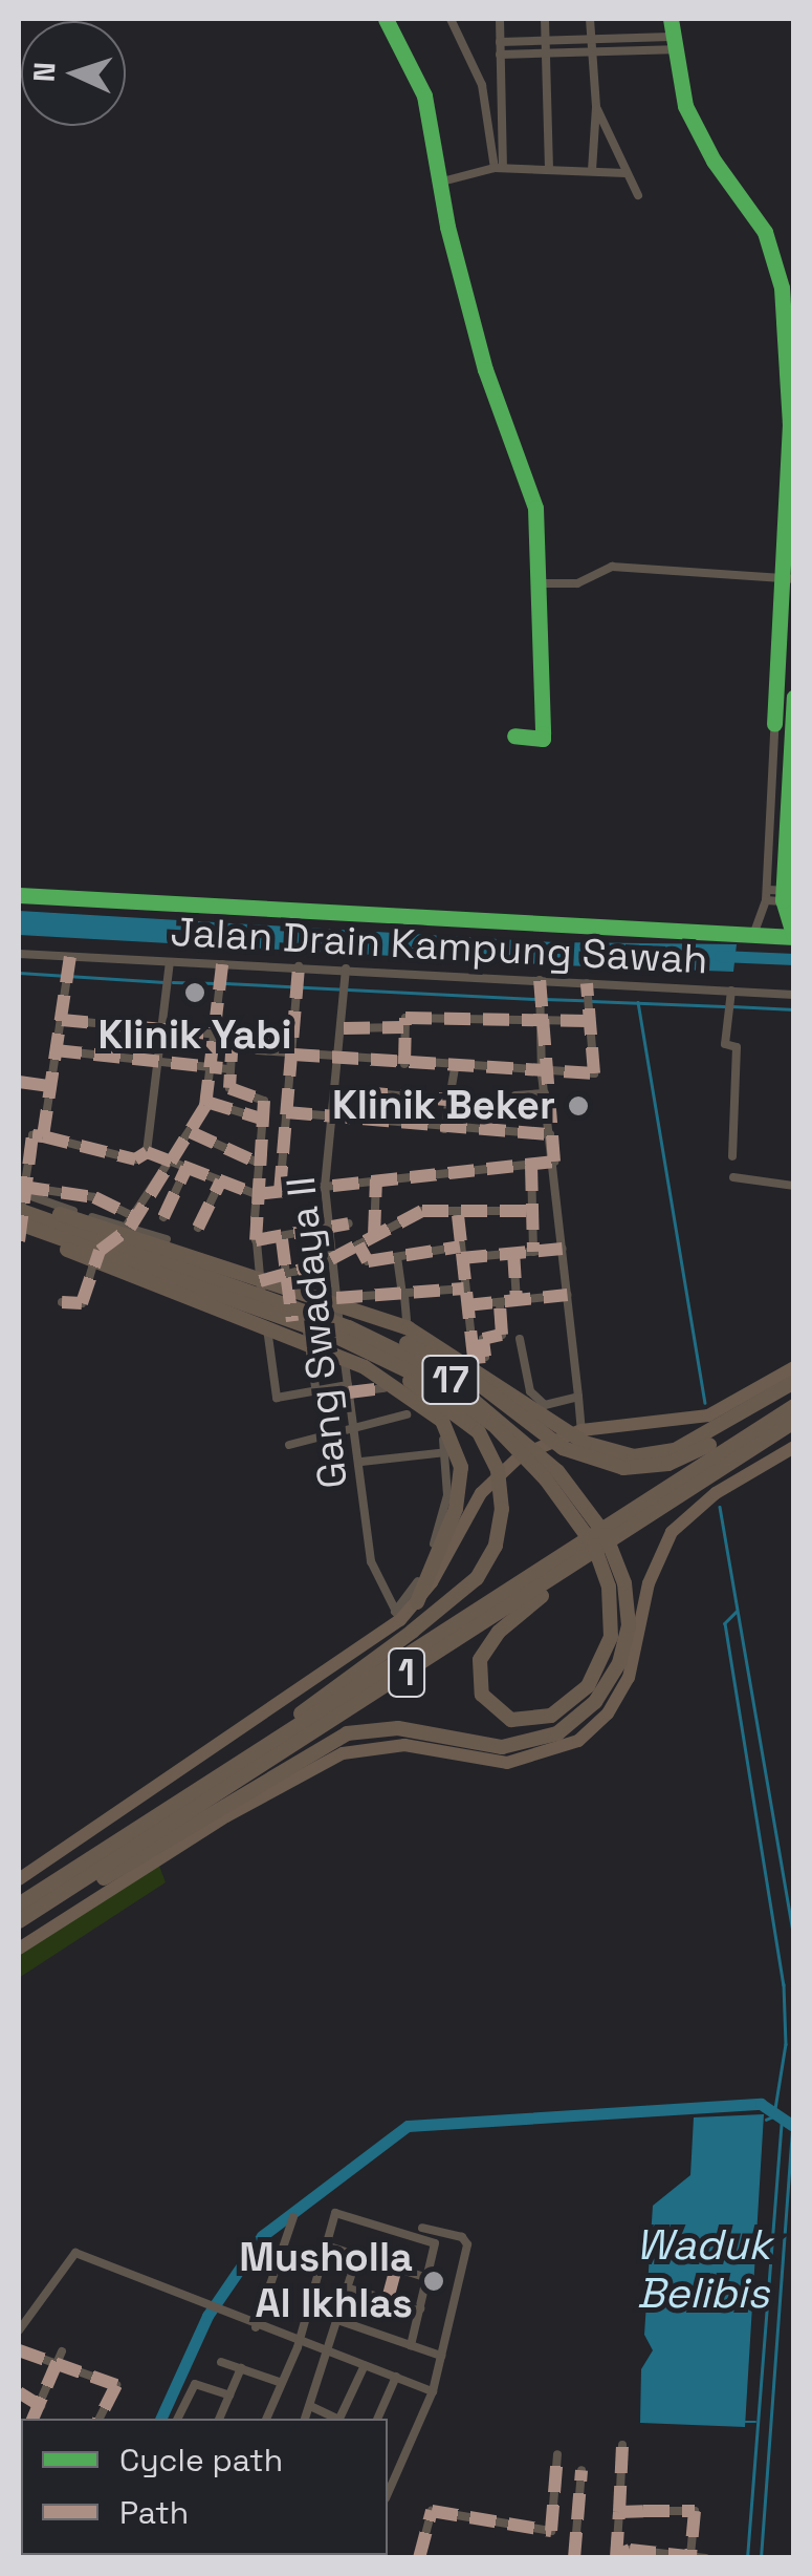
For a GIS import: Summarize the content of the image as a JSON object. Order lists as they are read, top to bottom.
{
  "streets": {
    "highway": ["17", "1"],
    "street": ["Jalan Drain Kampung Sawah", "Gang Swadaya II"]
  },
  "crossings": [
    ["Jalan Drain Kampung Sawah", "Gang Swadaya II"]
  ],
  "water": ["Waduk Belibis"],
  "places": ["Klinik Yabi", "Klinik Beker", "Musholla Al Ikhlas"],
  "legend": ["Cycle path", "Path"],
  "north": "left"
}
